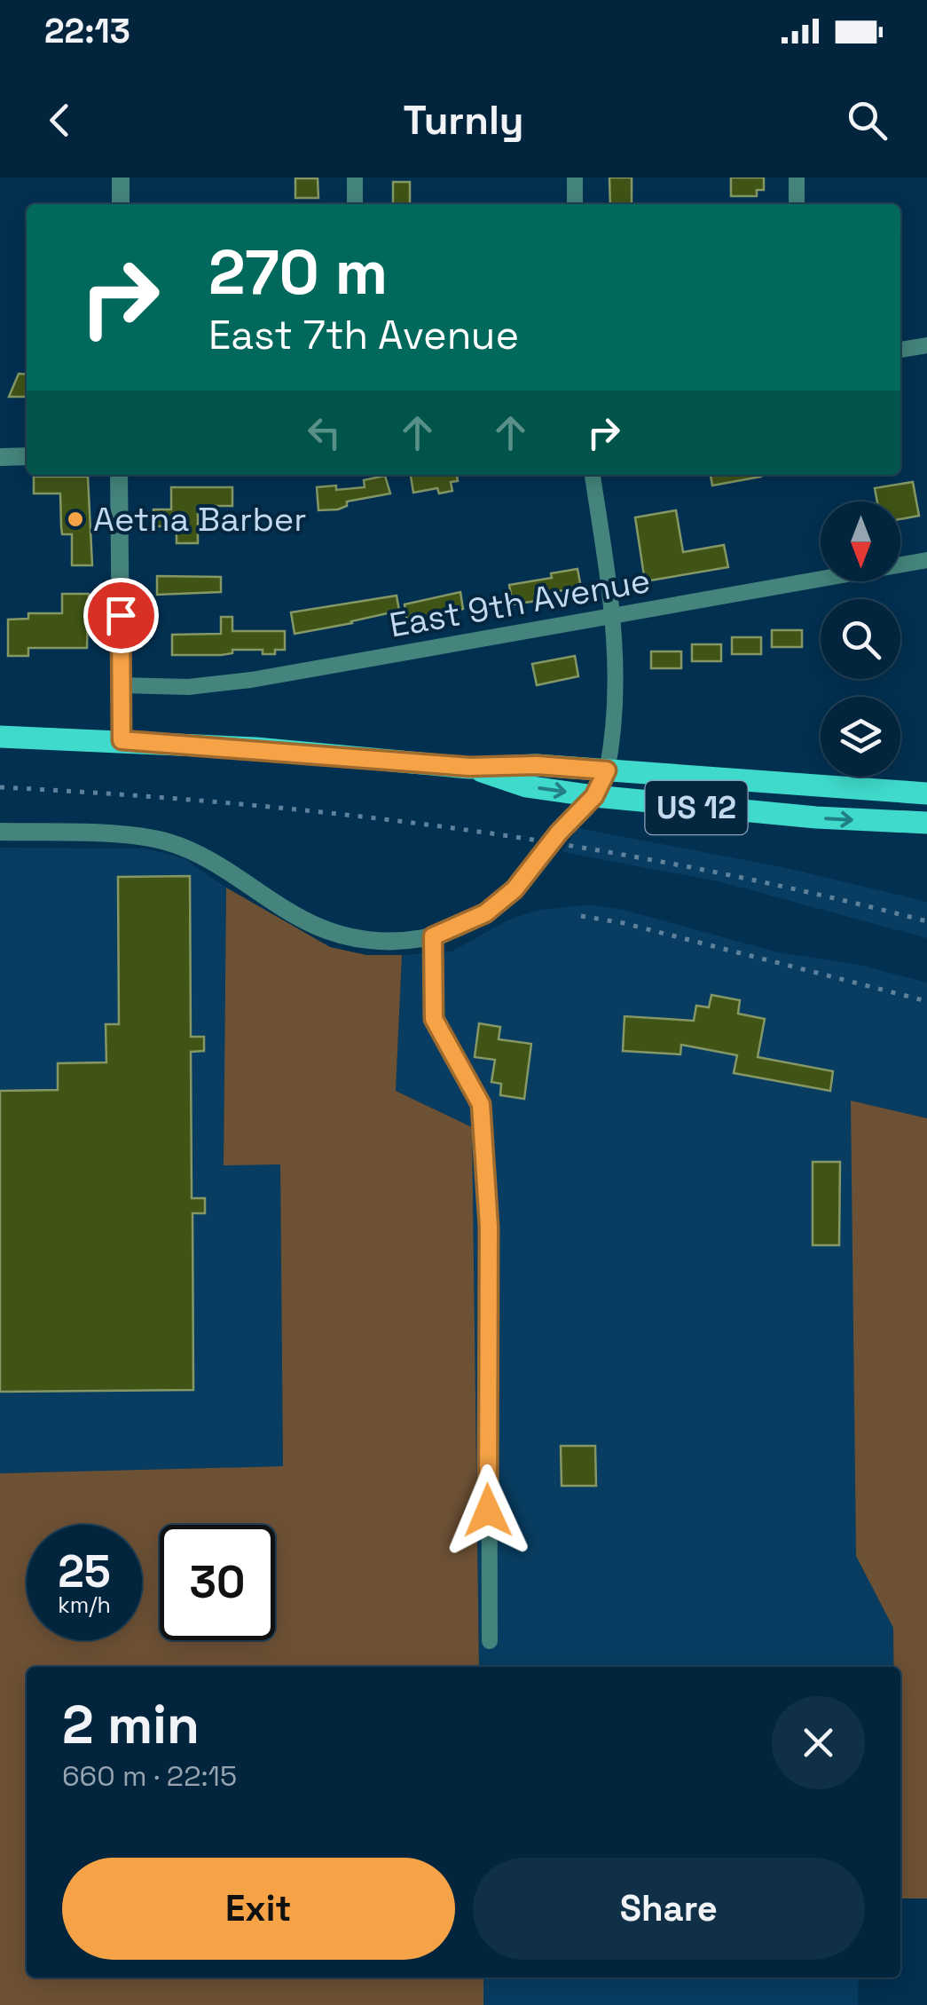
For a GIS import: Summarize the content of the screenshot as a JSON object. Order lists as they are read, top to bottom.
{
  "streets": {
    "main road": ["US 12"],
    "street": ["East 9th Avenue"]
  },
  "places": ["Aetna Barber"],
  "north": "bottom",
  "page": {
    "status": "22:13",
    "header": "Turnly",
    "turn": ["270 m", "East 7th Avenue"],
    "speed": "25 km/h",
    "limit": "30",
    "heading": ["2 min", "660 m · 22:15"],
    "buttons": ["Exit", "Share"]
  }
}
